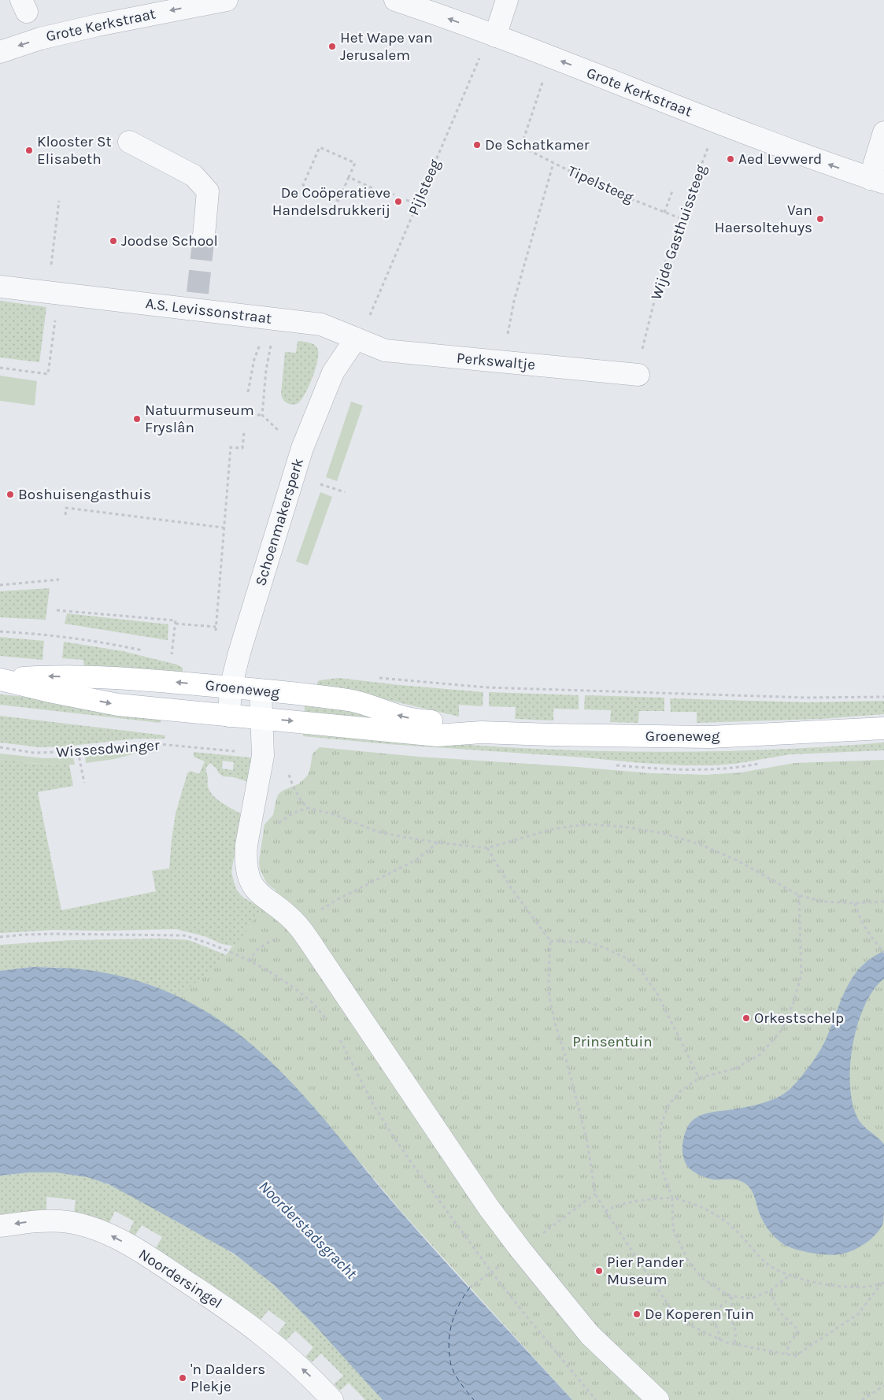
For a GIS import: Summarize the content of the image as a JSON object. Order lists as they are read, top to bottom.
{
  "streets": {
    "main road": ["Groeneweg"],
    "street": [
      "Grote Kerkstraat",
      "A.S. Levissonstraat",
      "Perkswaltje",
      "Schoenmakersperk",
      "Noordersingel"
    ],
    "path": [
      "Tipelsteeg",
      "Pijlsteeg",
      "Wijde Gasthuissteeg",
      "Wissesdwinger"
    ]
  },
  "crossings": [
    ["Grote Kerkstraat", "Pijlsteeg"],
    ["Tipelsteeg", "Wijde Gasthuissteeg"],
    ["Pijlsteeg", "A.S. Levissonstraat"],
    ["Pijlsteeg", "Perkswaltje"],
    ["Pijlsteeg", "Schoenmakersperk"],
    ["Wijde Gasthuissteeg", "Perkswaltje"],
    ["A.S. Levissonstraat", "Perkswaltje"],
    ["A.S. Levissonstraat", "Schoenmakersperk"],
    ["Perkswaltje", "Schoenmakersperk"],
    ["Schoenmakersperk", "Groeneweg"]
  ],
  "one_way": ["Grote Kerkstraat", "Noordersingel"],
  "water": ["Noorderstadsgracht"],
  "parks": ["Prinsentuin"],
  "places": [
    "Het Wape van Jerusalem",
    "De Schatkamer",
    "Klooster St Elisabeth",
    "Aed Levwerd",
    "De Coöperatieve Handelsdrukkerij",
    "Van Haersoltehuys",
    "Joodse School",
    "Natuurmuseum Fryslân",
    "Boshuisengasthuis",
    "Orkestschelp",
    "Pier Pander Museum",
    "De Koperen Tuin",
    "'n Daalders Plekje"
  ]
}
